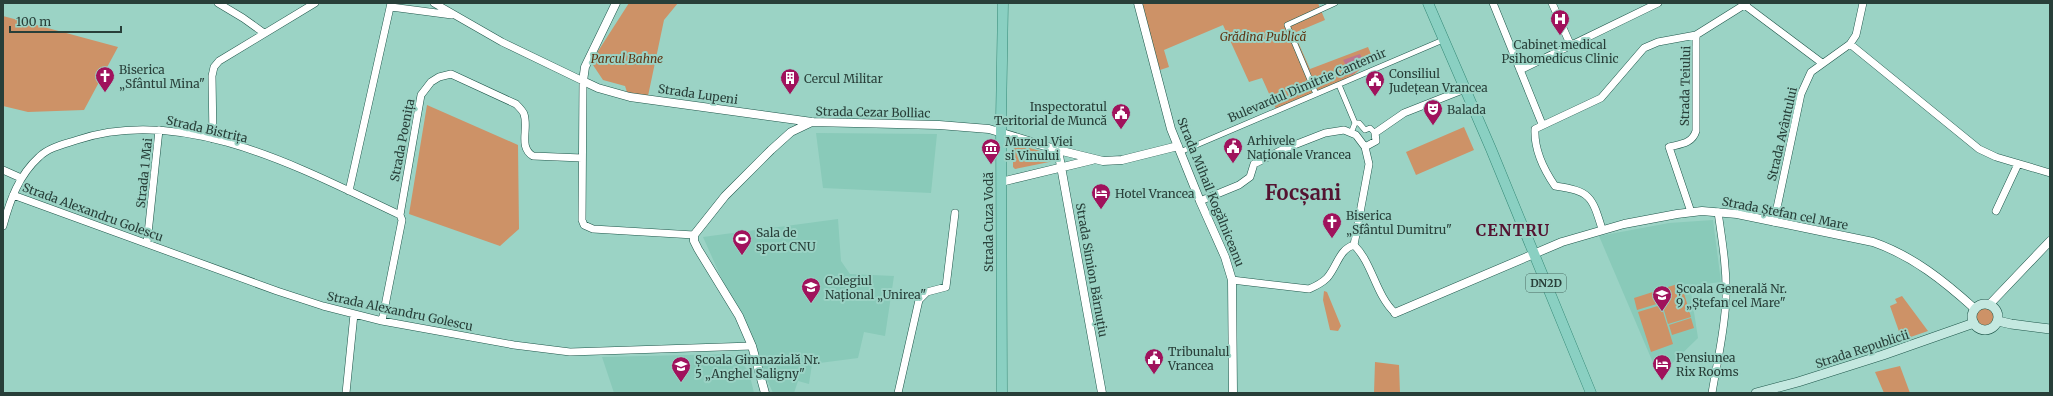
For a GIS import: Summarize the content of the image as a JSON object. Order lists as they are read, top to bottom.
{
  "streets": {
    "main road": ["Strada Cuza Vodă", "DN2D", "Strada Republicii"],
    "street": [
      "Bulevardul Dimitrie Cantemir",
      "Strada Teiului",
      "Strada Lupeni",
      "Strada Cezar Bolliac",
      "Strada Bistrița",
      "Strada Avântului",
      "Strada Poenița",
      "Strada 1 Mai",
      "Strada Mihail Kogălniceanu",
      "Strada Alexandru Golescu",
      "Strada Ștefan cel Mare",
      "Strada Simion Bărnuțiu"
    ]
  },
  "crossings": [
    ["Bulevardul Dimitrie Cantemir", "Strada Cezar Bolliac"],
    ["Bulevardul Dimitrie Cantemir", "Strada Mihail Kogălniceanu"],
    ["Bulevardul Dimitrie Cantemir", "Strada Cuza Vodă"],
    ["Bulevardul Dimitrie Cantemir", "Strada Simion Bărnuțiu"],
    ["Bulevardul Dimitrie Cantemir", "DN2D"],
    ["Strada Teiului", "Strada Ștefan cel Mare"],
    ["Strada Lupeni", "Strada Cezar Bolliac"],
    ["Strada Cezar Bolliac", "Strada Cuza Vodă"],
    ["Strada Bistrița", "Strada 1 Mai"],
    ["Strada Bistrița", "Strada Alexandru Golescu"],
    ["Strada Avântului", "Strada Ștefan cel Mare"],
    ["Strada Poenița", "Strada Alexandru Golescu"],
    ["Strada 1 Mai", "Strada Alexandru Golescu"],
    ["Strada Ștefan cel Mare", "DN2D"],
    ["Strada Ștefan cel Mare", "Strada Republicii"]
  ],
  "districts": ["Focșani", "CENTRU"],
  "parks": ["Grădina Publică", "Parcul Bahne"],
  "places": {
    "hospital": ["Cabinet medical Psihomedicus Clinic"],
    "church": ["Biserica „Sfântul Mina\"", "Biserica „Sfântul Dumitru\""],
    "building": ["Cercul Militar"],
    "public building": [
      "Consiliul Județean Vrancea",
      "Inspectoratul Teritorial de Muncă",
      "Arhivele Naționale Vrancea",
      "Tribunalul Vrancea"
    ],
    "theatre": ["Balada"],
    "museum": ["Muzeul Viei si Vinului"],
    "hotel": ["Hotel Vrancea", "Pensiunea Rix Rooms"],
    "sports": ["Sala de sport CNU"],
    "school or university": ["Colegiul Național „Unirea\"", "Școala Generală Nr. 9 „Ștefan cel Mare\"", "Școala Gimnazială Nr. 5 „Anghel Saligny\""]
  },
  "scale_bar": "100 m"
}
